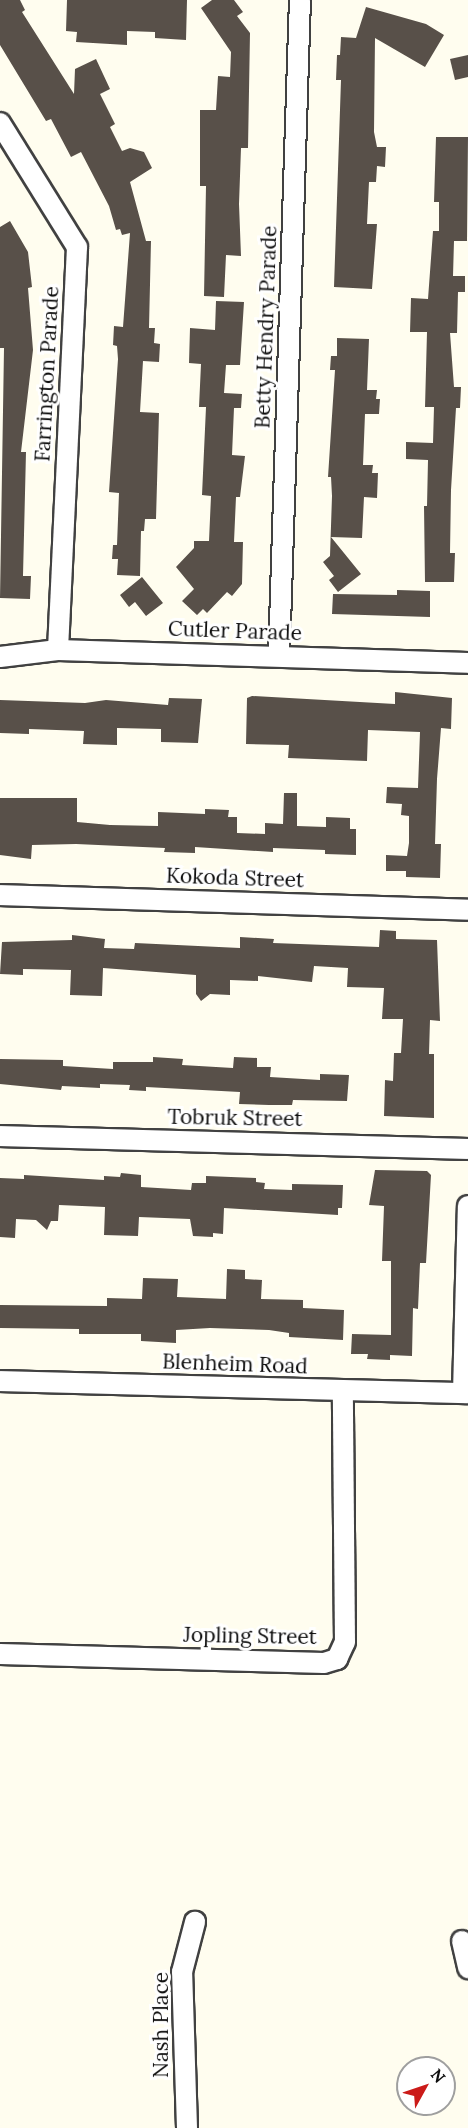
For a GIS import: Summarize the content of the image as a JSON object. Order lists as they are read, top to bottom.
{
  "streets": {
    "street": [
      "Betty Hendry Parade",
      "Farrington Parade",
      "Cutler Parade",
      "Kokoda Street",
      "Tobruk Street",
      "Blenheim Road",
      "Jopling Street",
      "Nash Place"
    ]
  },
  "crossings": [
    ["Betty Hendry Parade", "Cutler Parade"],
    ["Farrington Parade", "Cutler Parade"],
    ["Blenheim Road", "Jopling Street"]
  ],
  "north": "top right"
}
